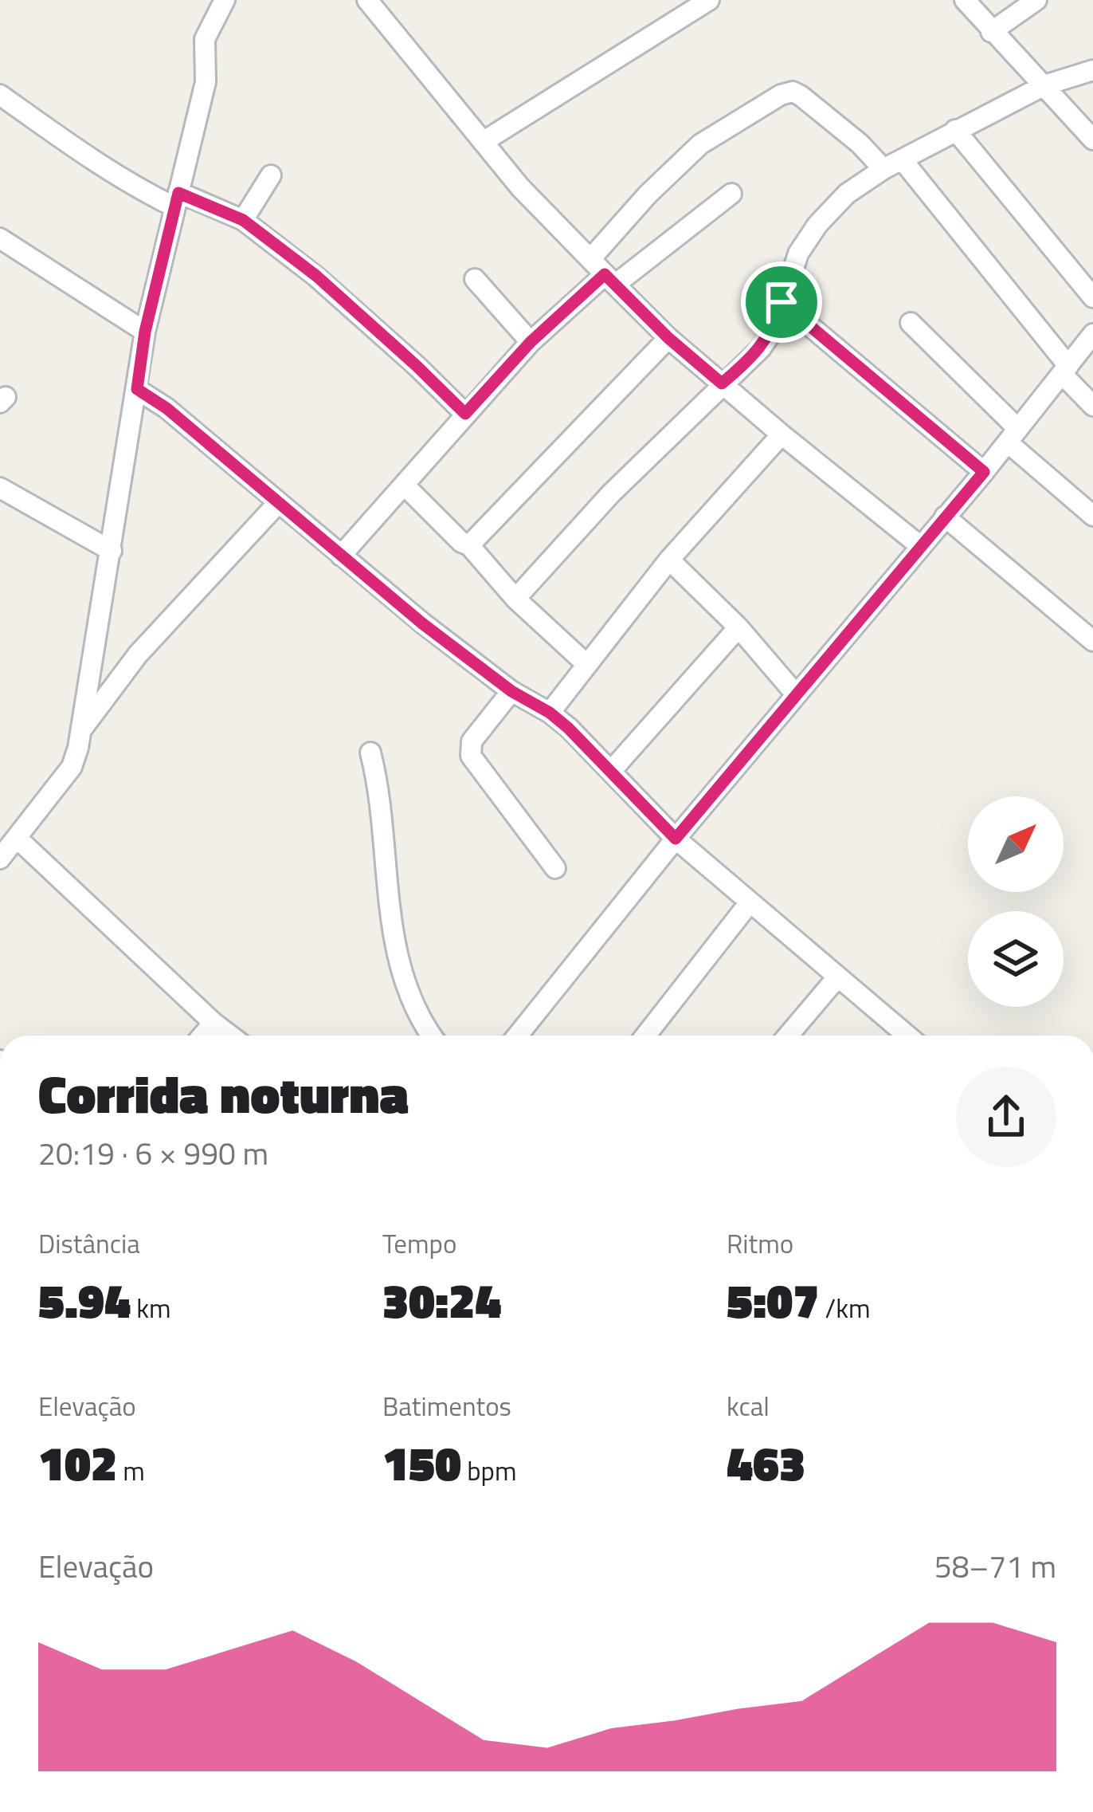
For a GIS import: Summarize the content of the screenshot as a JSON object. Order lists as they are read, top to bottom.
{
  "north": "top right",
  "page": {
    "heading": ["Corrida noturna", "20:19 · 6 × 990 m"],
    "stats": [
      ["Distância", "5.94 km"],
      ["Tempo", "30:24"],
      ["Ritmo", "5:07 /km"],
      ["Elevação", "102 m"],
      ["Batimentos", "150 bpm"],
      ["kcal", "463"]
    ],
    "chart": ["Elevação", "58–71 m"]
  }
}
